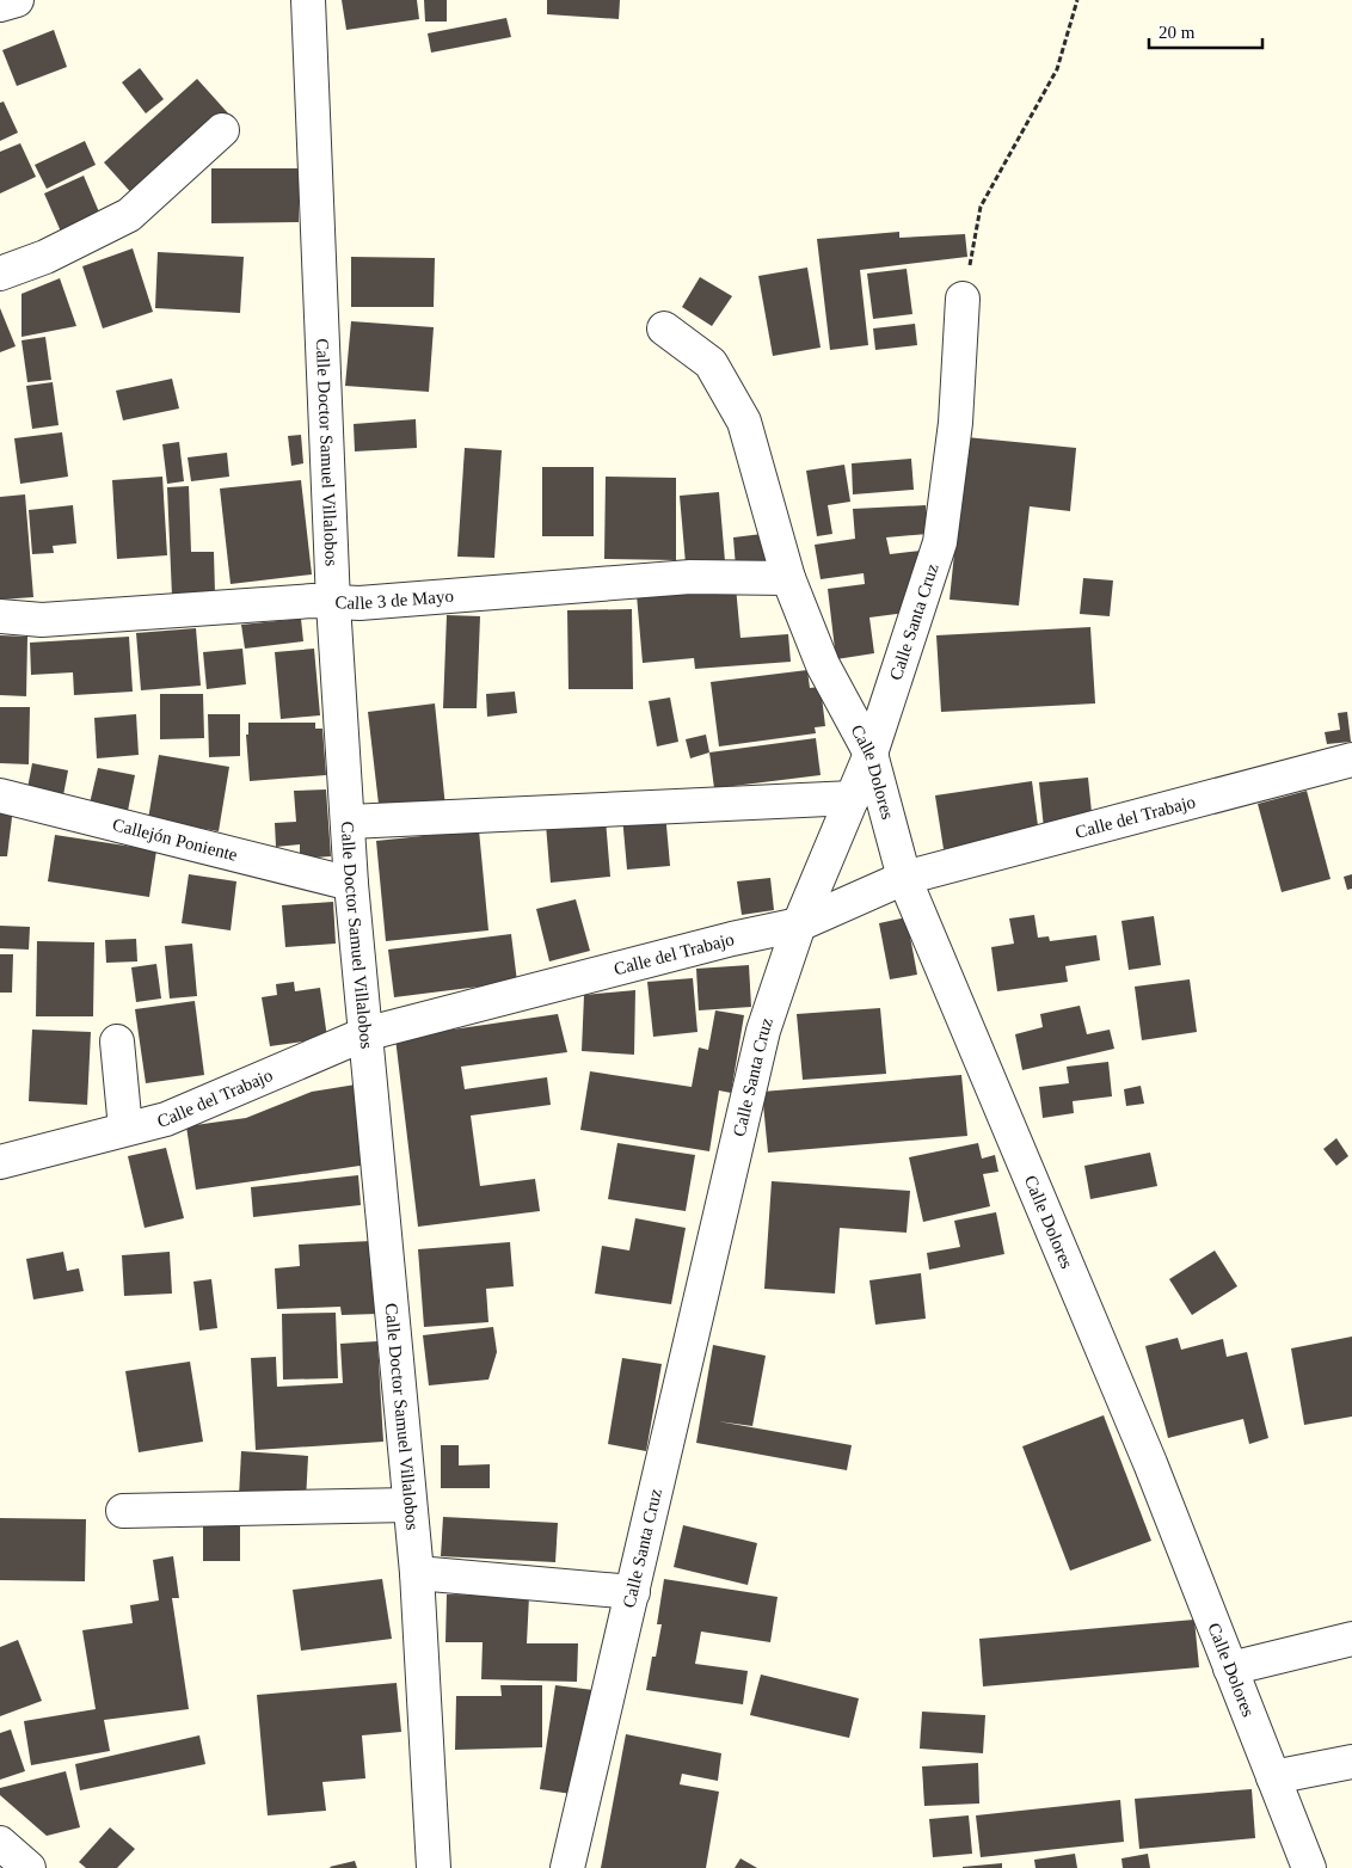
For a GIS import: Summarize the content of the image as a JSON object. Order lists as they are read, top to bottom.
{
  "streets": {
    "street": [
      "Calle Doctor Samuel Villalobos",
      "Calle 3 de Mayo",
      "Calle Santa Cruz",
      "Calle Dolores",
      "Calle del Trabajo",
      "Callejón Poniente"
    ]
  },
  "crossings": [
    ["Calle Doctor Samuel Villalobos", "Calle 3 de Mayo"],
    ["Calle Doctor Samuel Villalobos", "Calle del Trabajo"],
    ["Calle Doctor Samuel Villalobos", "Callejón Poniente"],
    ["Calle 3 de Mayo", "Calle Dolores"],
    ["Calle Santa Cruz", "Calle Dolores"],
    ["Calle Santa Cruz", "Calle del Trabajo"],
    ["Calle Dolores", "Calle del Trabajo"]
  ],
  "scale_bar": "20 m"
}
